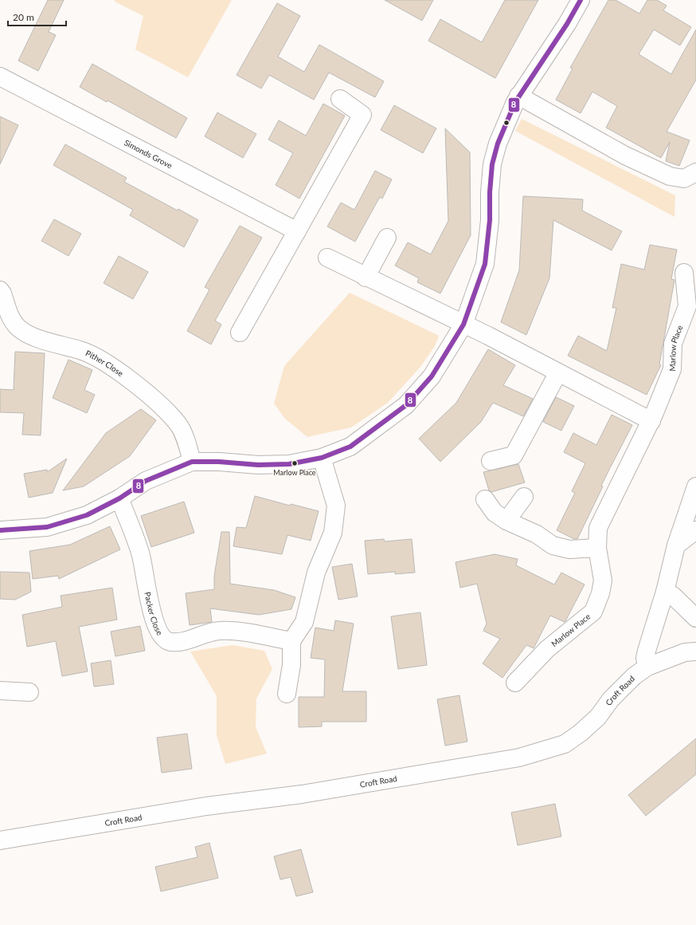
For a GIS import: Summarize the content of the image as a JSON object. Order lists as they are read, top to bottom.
{
  "streets": {
    "street": [
      "Simonds Grove",
      "Marlow Place",
      "Pither Close",
      "Packer Close",
      "Croft Road"
    ]
  },
  "places": ["Marlow Place"],
  "lines": ["transit line 8"],
  "scale_bar": "20 m"
}
